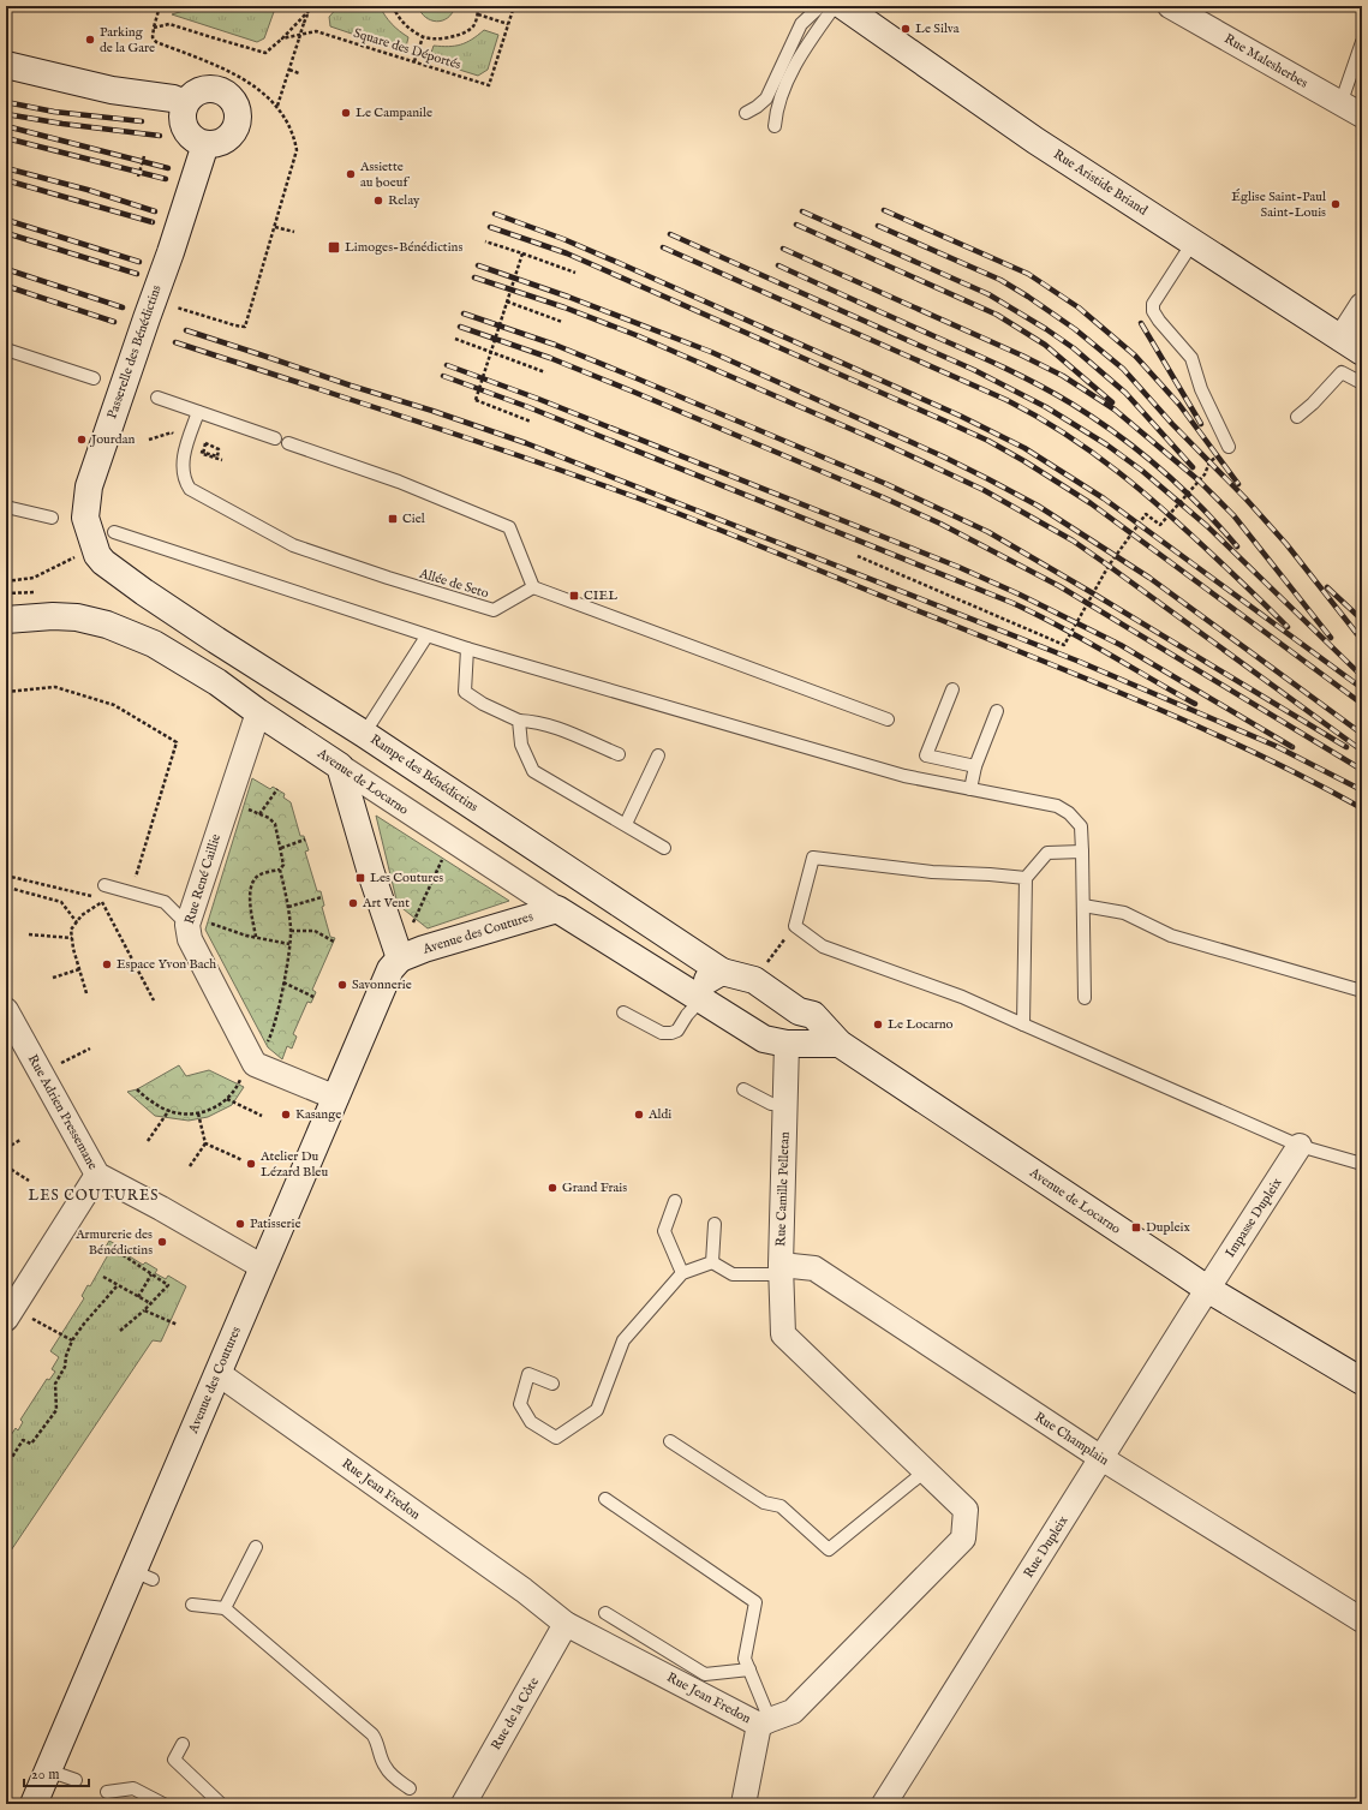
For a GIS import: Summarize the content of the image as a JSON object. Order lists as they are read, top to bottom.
{
  "streets": {
    "street": [
      "Rue Malesherbes",
      "Rue Aristide Briand",
      "Passerelle des Bénédictins",
      "Rampe des Bénédictins",
      "Avenue de Locarno",
      "Rue René Caillie",
      "Avenue des Coutures",
      "Rue Adrien Pressemane",
      "Rue Camille Pelletan",
      "Impasse Dupleix",
      "Rue Champlain",
      "Rue Jean Fredon",
      "Rue Dupleix",
      "Rue de la Côte"
    ],
    "lane": ["Allée de Seto"],
    "path": ["Square des Déportés"]
  },
  "crossings": [
    ["Passerelle des Bénédictins", "Rampe des Bénédictins"],
    ["Rampe des Bénédictins", "Avenue de Locarno"],
    ["Avenue de Locarno", "Rue René Caillie"],
    ["Avenue de Locarno", "Avenue des Coutures"],
    ["Avenue de Locarno", "Rue Camille Pelletan"],
    ["Avenue de Locarno", "Impasse Dupleix"],
    ["Avenue de Locarno", "Rue Dupleix"],
    ["Rue René Caillie", "Avenue des Coutures"],
    ["Avenue des Coutures", "Rue Adrien Pressemane"],
    ["Avenue des Coutures", "Rue Jean Fredon"],
    ["Rue Camille Pelletan", "Rue Champlain"],
    ["Rue Camille Pelletan", "Rue Jean Fredon"],
    ["Impasse Dupleix", "Rue Dupleix"],
    ["Rue Champlain", "Rue Dupleix"],
    ["Rue Jean Fredon", "Rue de la Côte"]
  ],
  "districts": ["LES COUTURES"],
  "places": {
    "other": [
      "Le Silva",
      "Parking de la Gare",
      "Le Campanile",
      "Assiette au boeuf",
      "Relay",
      "Église Saint-Paul Saint-Louis",
      "Jourdan",
      "Art Vent",
      "Espace Yvon Bach",
      "Savonnerie",
      "Le Locarno",
      "Kasange",
      "Aldi",
      "Atelier Du Lézard Bleu",
      "Grand Frais",
      "Patisserie",
      "Armurerie des Bénédictins"
    ],
    "transit": [
      "Limoges-Bénédictins",
      "Ciel",
      "CIEL",
      "Les Coutures",
      "Dupleix"
    ]
  },
  "scale_bar": "20 m"
}
